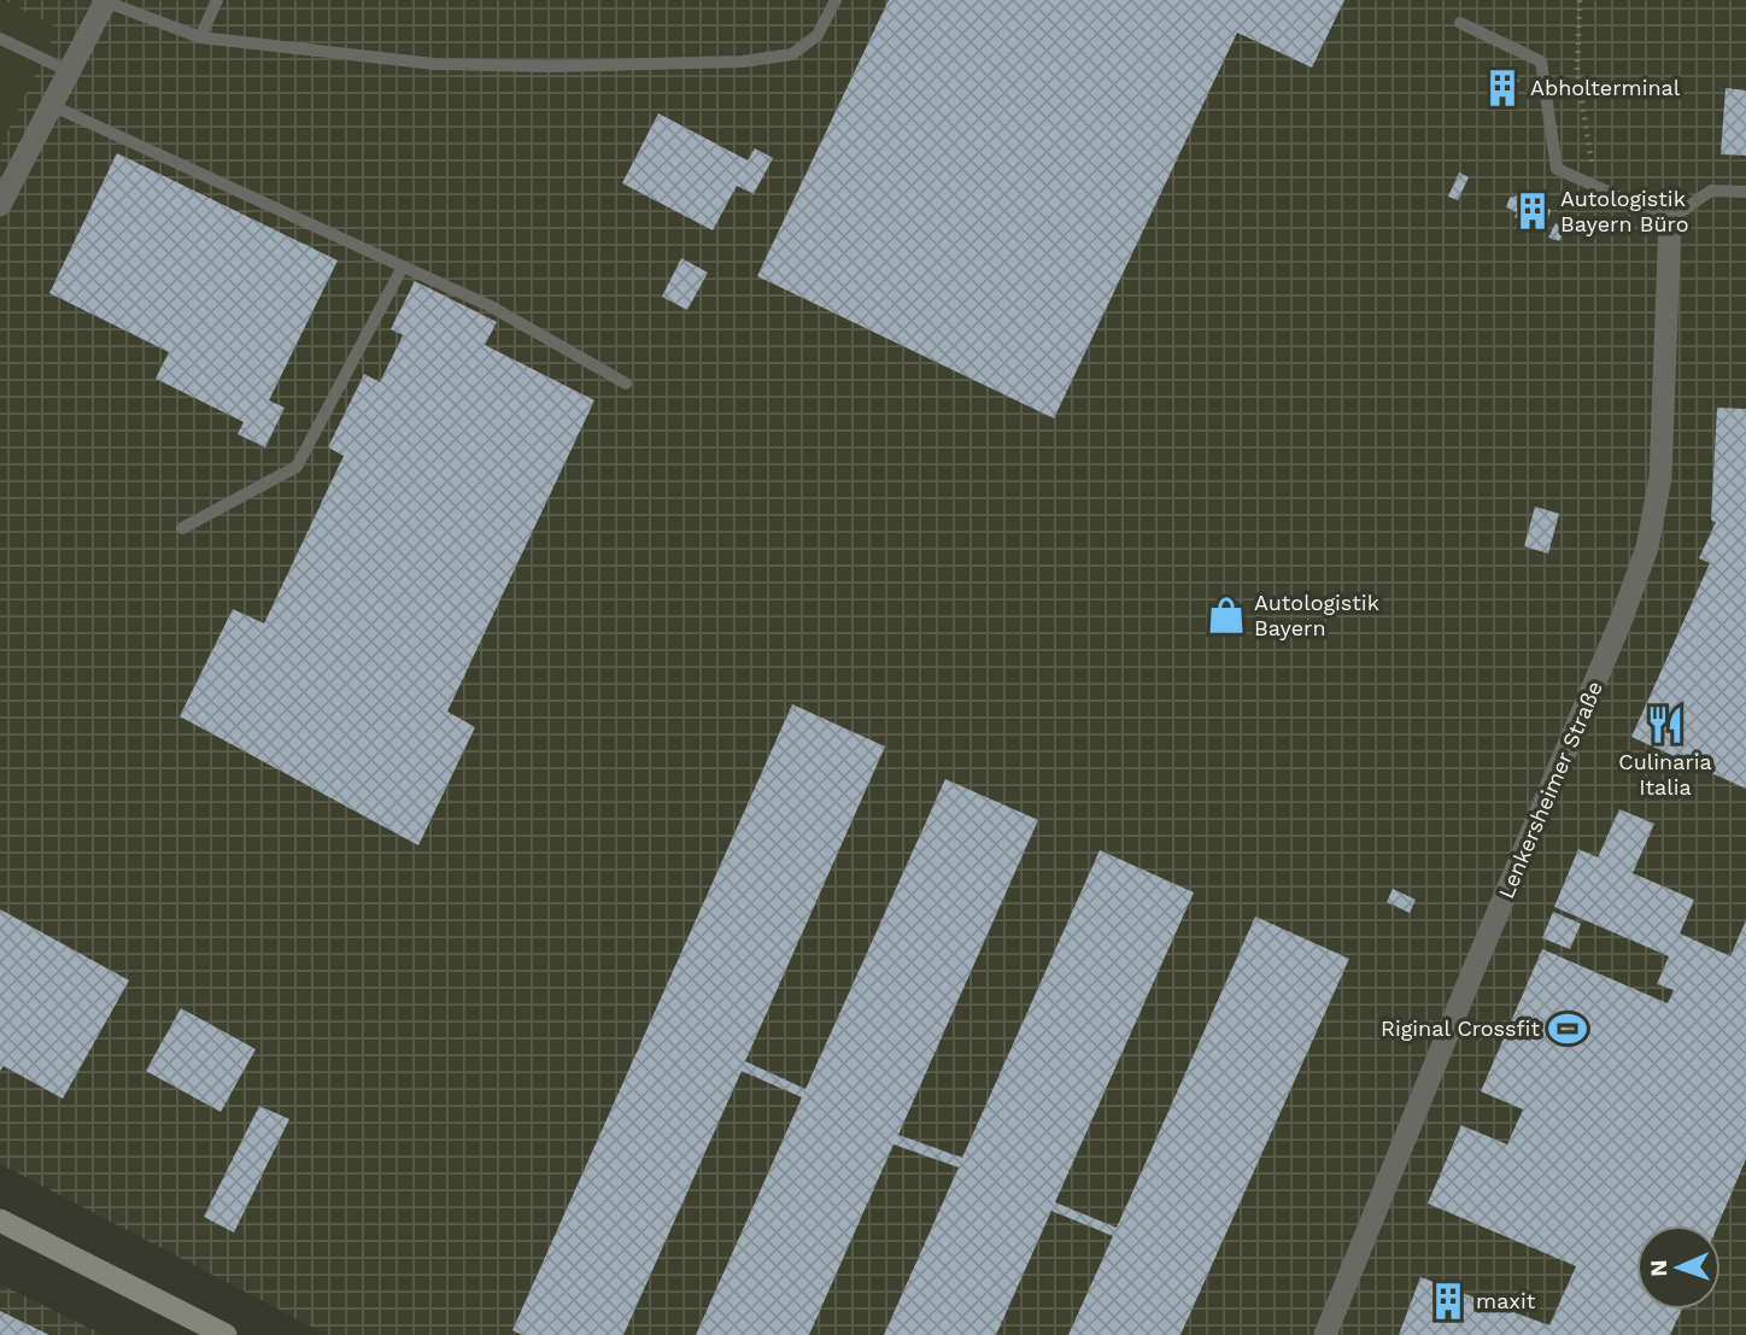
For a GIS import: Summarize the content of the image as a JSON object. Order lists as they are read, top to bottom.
{
  "streets": {
    "street": ["Lenkersheimer Straße"]
  },
  "places": {
    "building": ["Abholterminal", "Autologistik Bayern Büro", "maxit"],
    "shop": ["Autologistik Bayern"],
    "restaurant": ["Culinaria Italia"],
    "sports": ["Riginal Crossfit"]
  },
  "north": "left"
}
